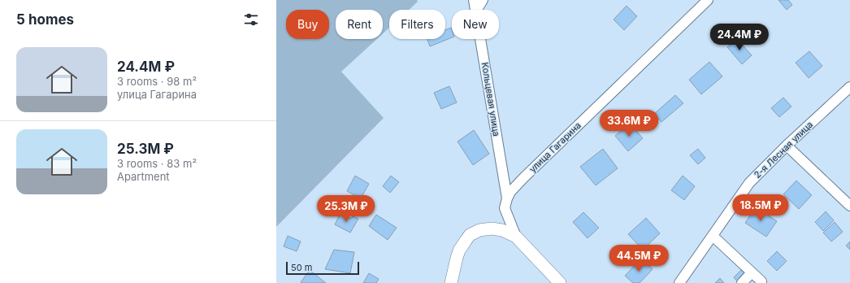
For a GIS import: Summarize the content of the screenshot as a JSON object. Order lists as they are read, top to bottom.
{
  "streets": {
    "street": ["Кольцевая улица", "улица Гагарина", "2-я Лесная улица"]
  },
  "crossings": [
    ["Кольцевая улица", "улица Гагарина"]
  ],
  "scale_bar": "50 m",
  "page": {
    "heading": "5 homes",
    "chip": [
      "Buy",
      "Rent",
      "Filters",
      "New"
    ],
    "price": [
      "24.4M ₽",
      "33.6M ₽",
      "18.5M ₽",
      "25.3M ₽",
      "44.5M ₽"
    ],
    "list": [
      {
        "name": "24.4M ₽",
        "note": "3 rooms · 98 m² · улица Гагарина"
      },
      {
        "name": "25.3M ₽",
        "note": "3 rooms · 83 m² · Apartment"
      }
    ],
    "scale": "50 m"
  }
}
